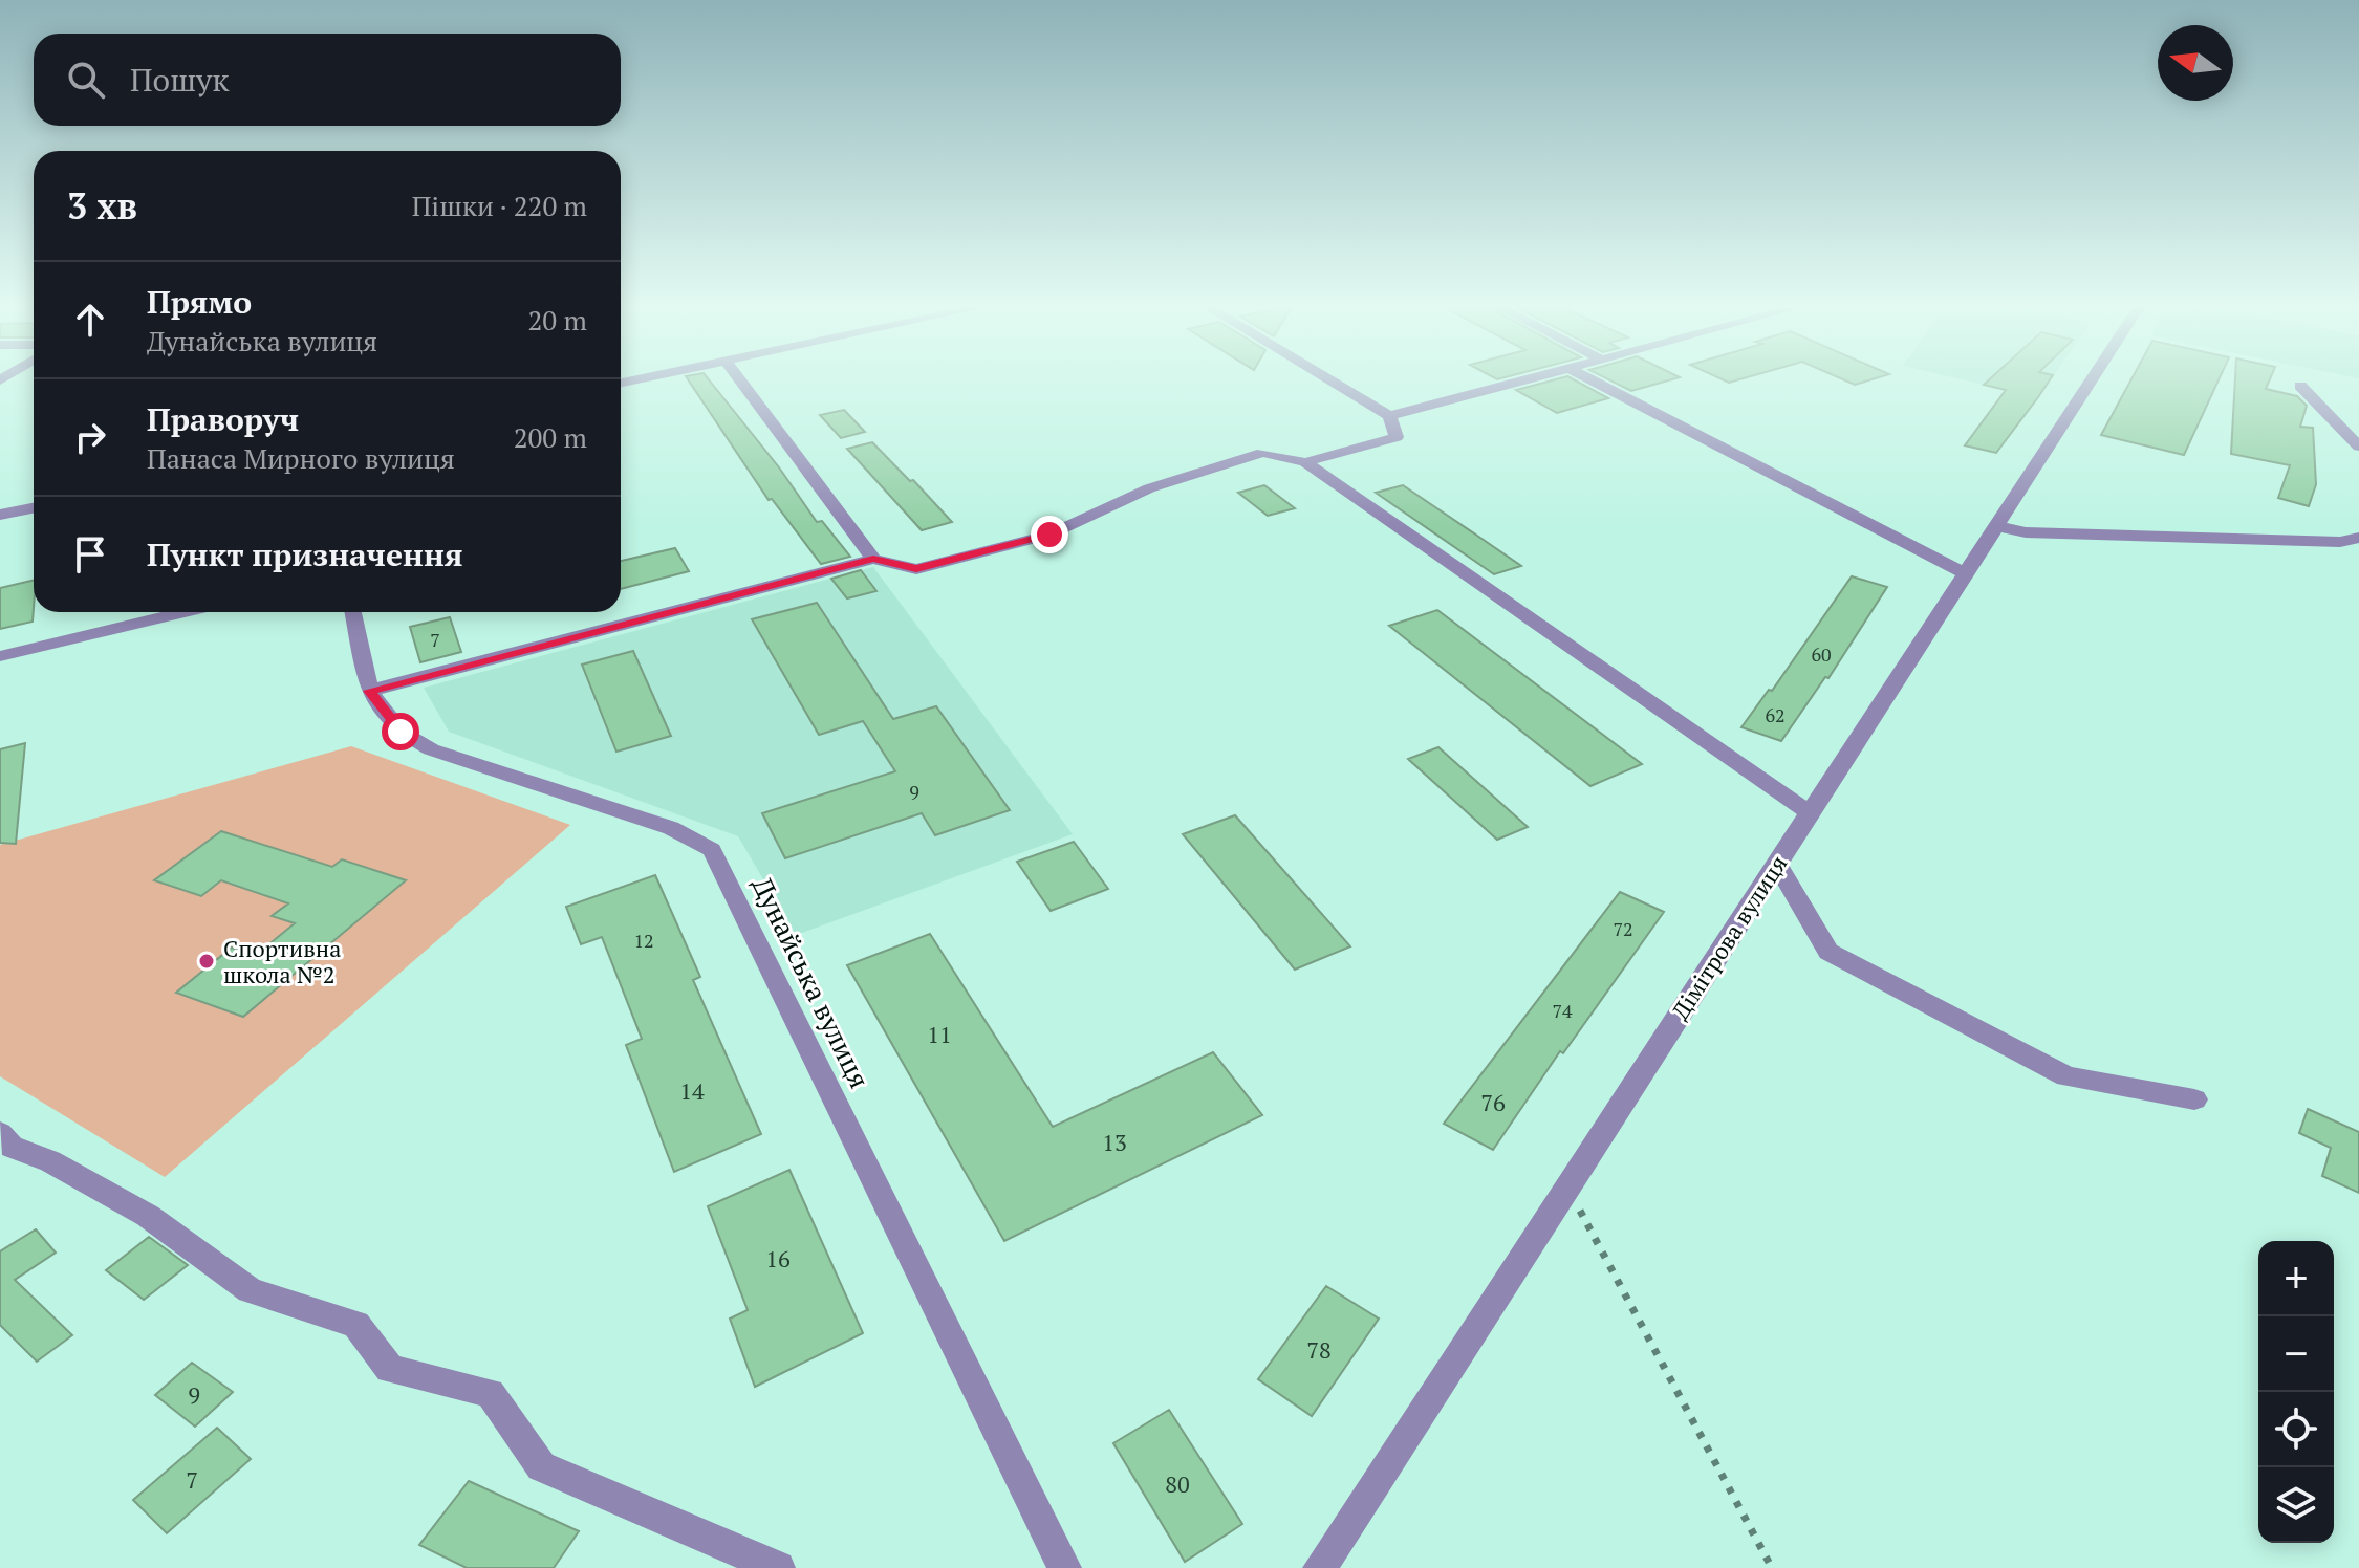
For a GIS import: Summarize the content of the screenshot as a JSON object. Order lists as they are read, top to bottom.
{
  "streets": {
    "street": ["Дімітрова вулиця", "Дунайська вулиця"]
  },
  "places": ["Спортивна школа №2"],
  "house_numbers": [
    "7",
    "60",
    "62",
    "9",
    "72",
    "12",
    "74",
    "11",
    "14",
    "76",
    "13",
    "16",
    "78",
    "9",
    "7",
    "80"
  ],
  "north": "left",
  "page": {
    "search": "Пошук",
    "heading": ["3 хв", "Пішки · 220 m"],
    "list": [
      ["Прямо", "Дунайська вулиця", "20 m"],
      ["Праворуч", "Панаса Мирного вулиця", "200 m"],
      "Пункт призначення"
    ],
    "map_buttons": ["+", "−"]
  }
}
